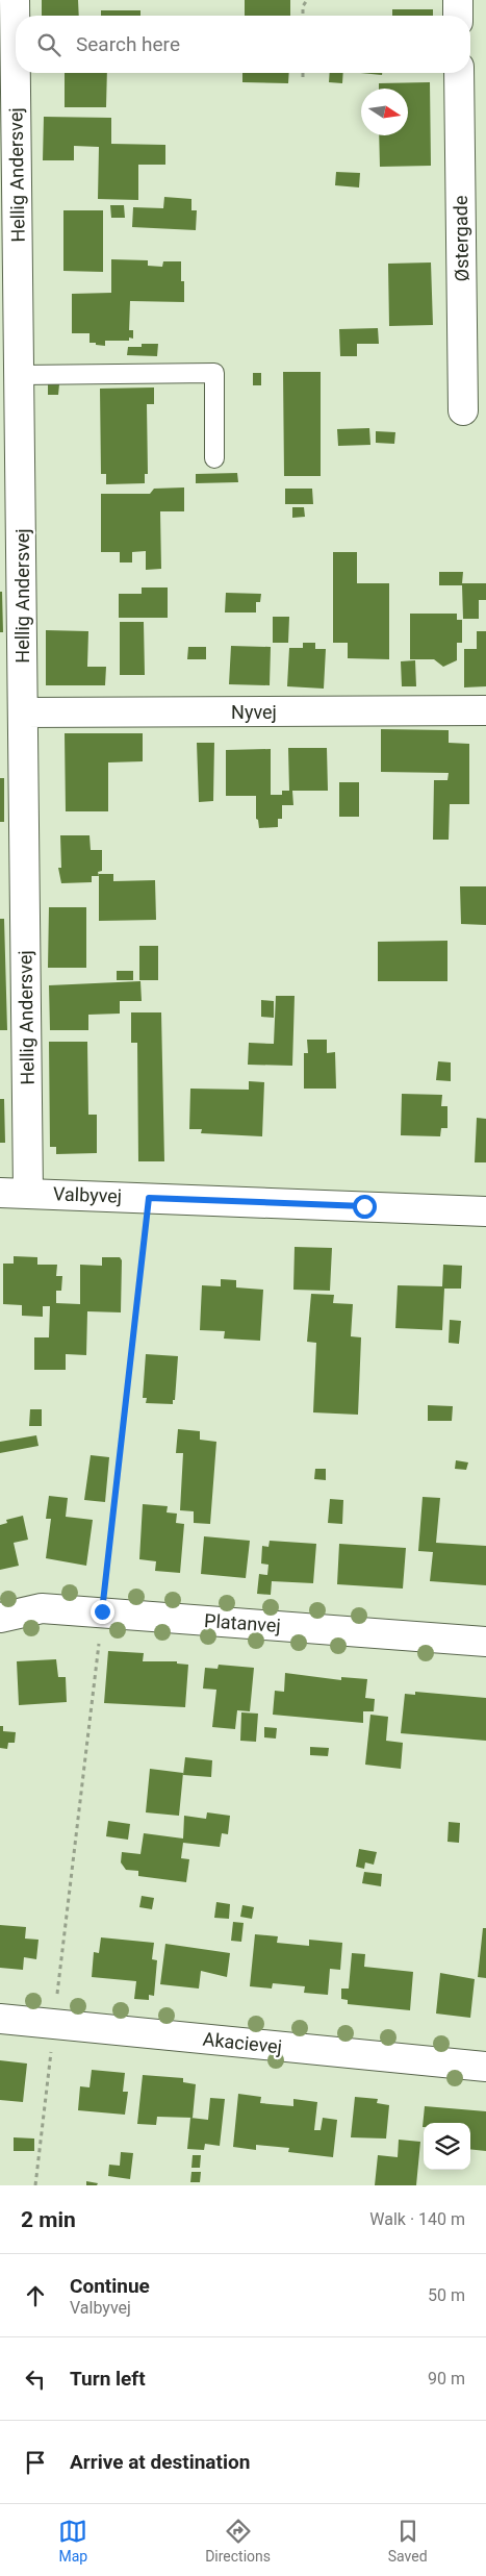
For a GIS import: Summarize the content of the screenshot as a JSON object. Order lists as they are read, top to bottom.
{
  "streets": {
    "street": [
      "Hellig Andersvej",
      "Østergade",
      "Nyvej",
      "Valbyvej",
      "Platanvej",
      "Akacievej"
    ]
  },
  "crossings": [
    ["Hellig Andersvej", "Nyvej"],
    ["Hellig Andersvej", "Valbyvej"]
  ],
  "north": "right",
  "page": {
    "search": "Search here",
    "heading": ["2 min", "Walk · 140 m"],
    "list": [
      ["Continue", "Valbyvej", "50 m"],
      ["Turn left", "90 m"],
      "Arrive at destination"
    ],
    "nav": ["Map", "Directions", "Saved"]
  }
}
